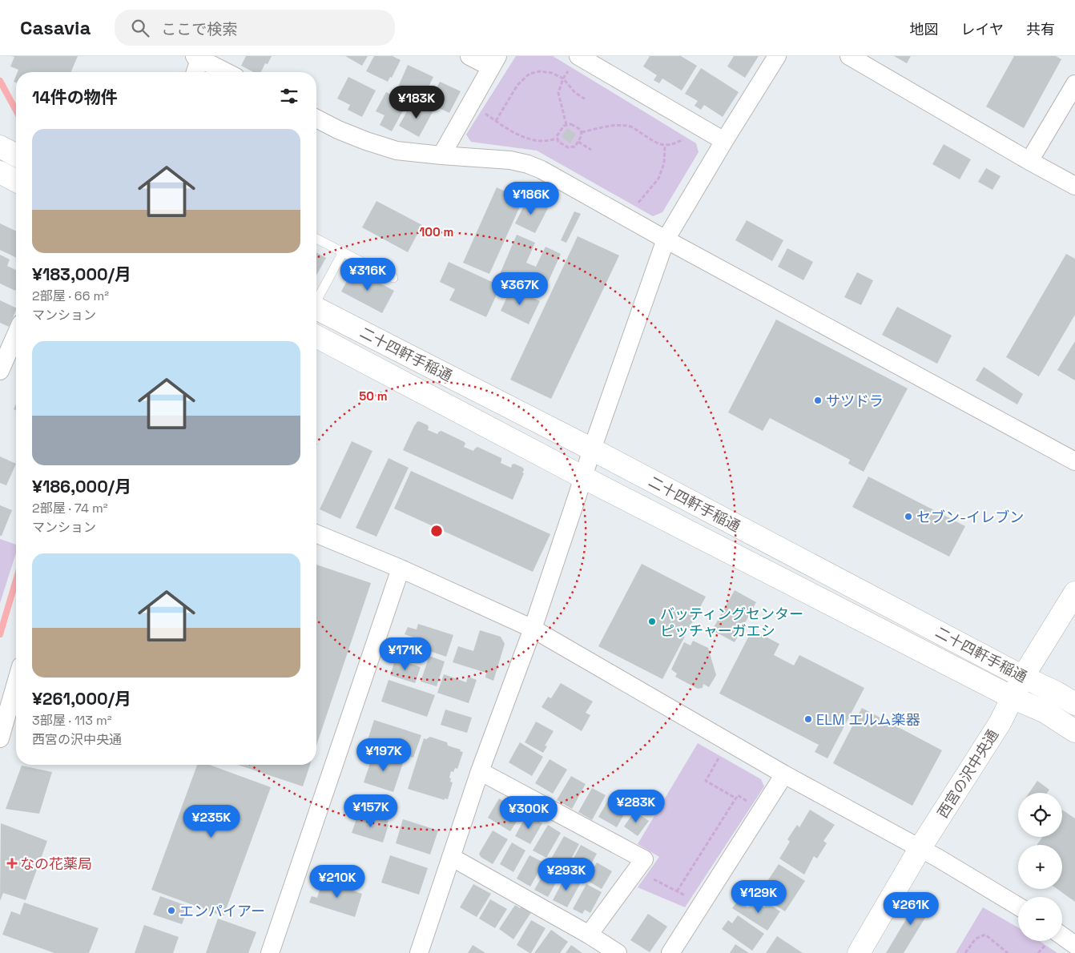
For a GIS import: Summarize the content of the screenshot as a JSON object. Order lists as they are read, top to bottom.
{
  "streets": {
    "street": ["二十四軒手稲通", "西宮の沢中央通"]
  },
  "crossings": [
    ["二十四軒手稲通", "西宮の沢中央通"]
  ],
  "places": {
    "other": [
      "サツドラ",
      "セブン-イレブン",
      "バッティングセンター ピッチャーガエシ",
      "ELM エルム楽器",
      "エンパイアー"
    ],
    "health": ["なの花薬局"]
  },
  "page": {
    "header": "Casavia",
    "search": "ここで検索",
    "nav": ["地図", "レイヤ", "共有"],
    "heading": "14件の物件",
    "price": [
      "¥183K",
      "¥186K",
      "¥316K",
      "¥367K",
      "¥171K",
      "¥197K",
      "¥283K",
      "¥157K",
      "¥300K",
      "¥235K",
      "¥293K",
      "¥210K",
      "¥129K",
      "¥261K"
    ],
    "list": [
      {
        "name": "¥183,000/月",
        "note": "2部屋 · 66 m² · マンション"
      },
      {
        "name": "¥186,000/月",
        "note": "2部屋 · 74 m² · マンション"
      },
      {
        "name": "¥261,000/月",
        "note": "3部屋 · 113 m² · 西宮の沢中央通"
      }
    ],
    "map_buttons": ["+", "−"]
  },
  "rings": ["100 m", "50 m"]
}
